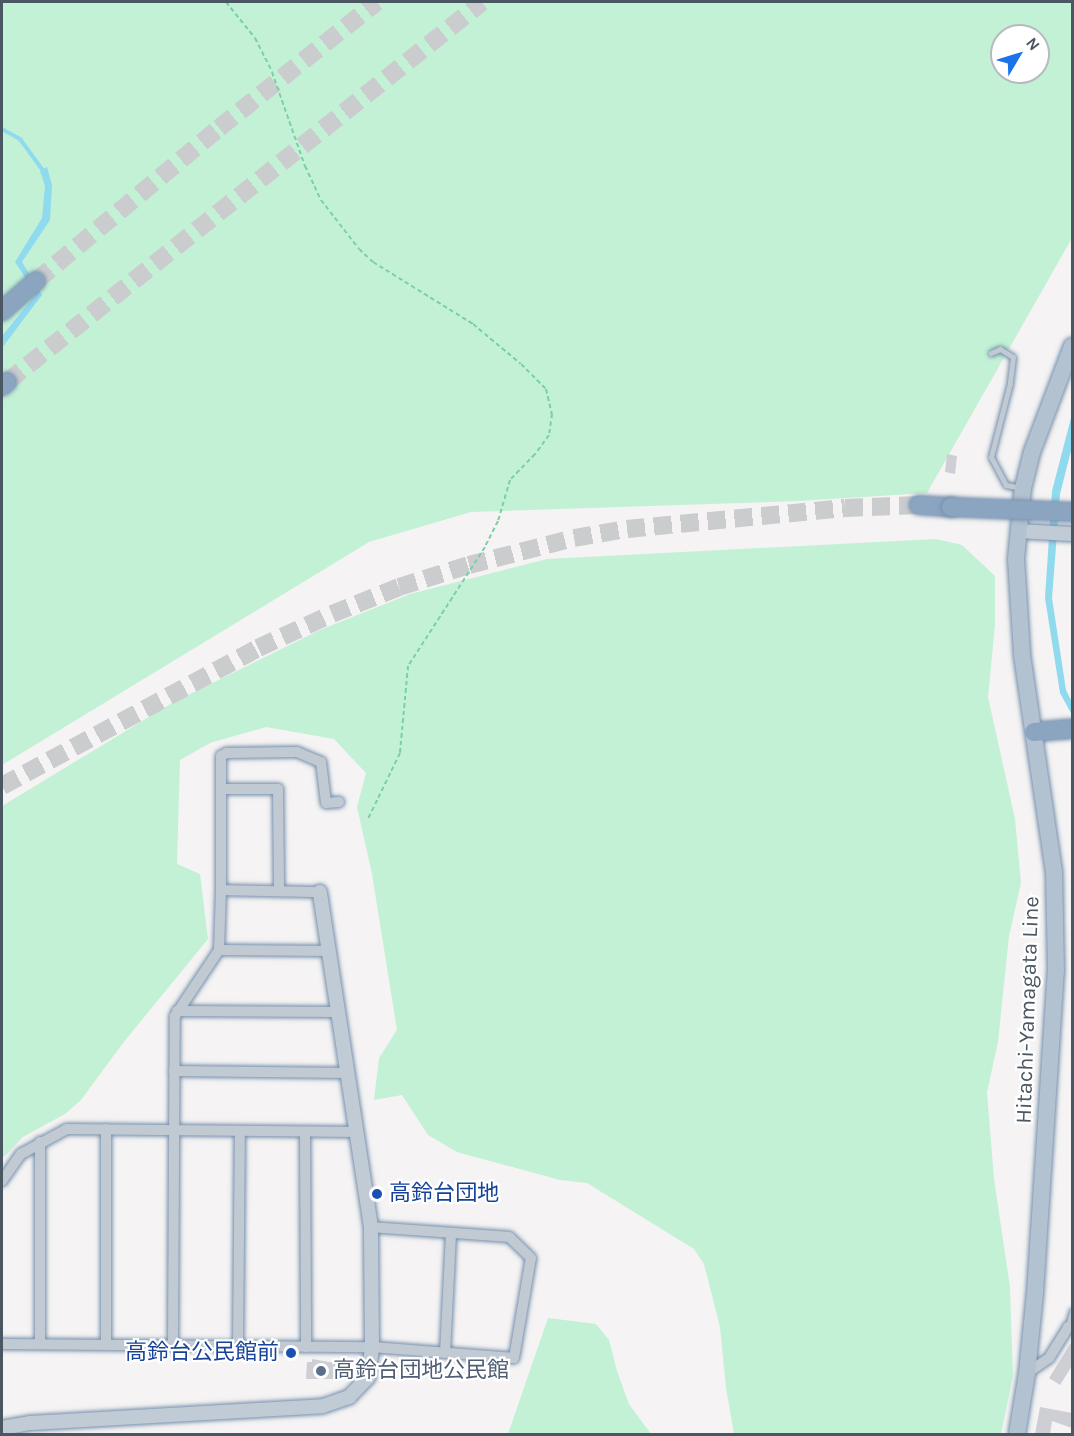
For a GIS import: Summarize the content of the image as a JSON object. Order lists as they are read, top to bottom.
{
  "streets": {
    "main road": ["Hitachi-Yamagata Line"]
  },
  "places": ["高鈴台団地", "高鈴台公民館前", "高鈴台団地公民館"],
  "north": "top right"
}
